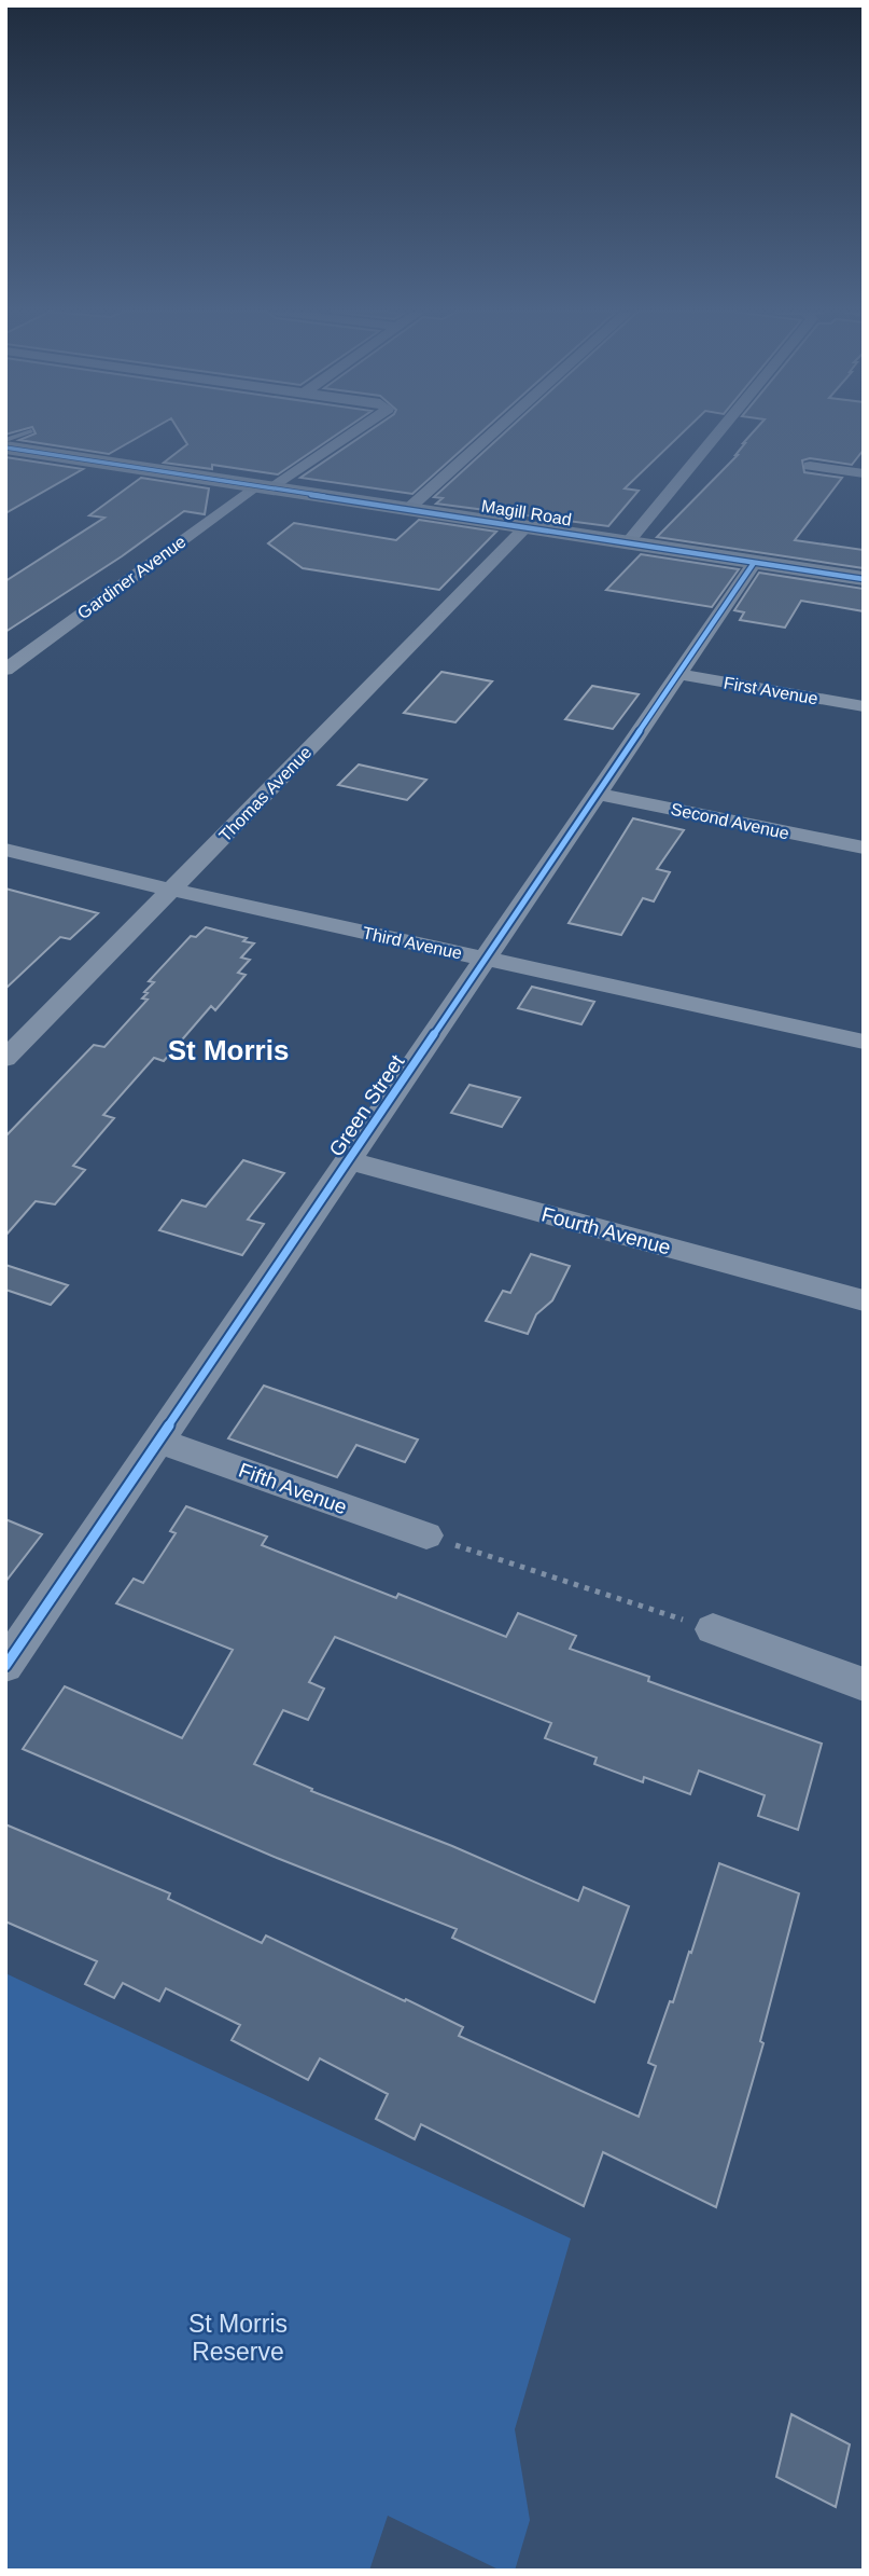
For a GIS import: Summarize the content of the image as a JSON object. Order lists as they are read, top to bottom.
{
  "streets": {
    "main road": ["Magill Road"],
    "street": [
      "Gardiner Avenue",
      "First Avenue",
      "Thomas Avenue",
      "Second Avenue",
      "Third Avenue",
      "Green Street",
      "Fourth Avenue",
      "Fifth Avenue"
    ]
  },
  "crossings": [
    ["Magill Road", "Gardiner Avenue"],
    ["Magill Road", "Thomas Avenue"],
    ["Magill Road", "Green Street"],
    ["First Avenue", "Green Street"],
    ["Thomas Avenue", "Third Avenue"],
    ["Second Avenue", "Green Street"],
    ["Third Avenue", "Green Street"],
    ["Green Street", "Fourth Avenue"],
    ["Green Street", "Fifth Avenue"]
  ],
  "districts": ["St Morris"],
  "parks": ["St Morris Reserve"]
}
